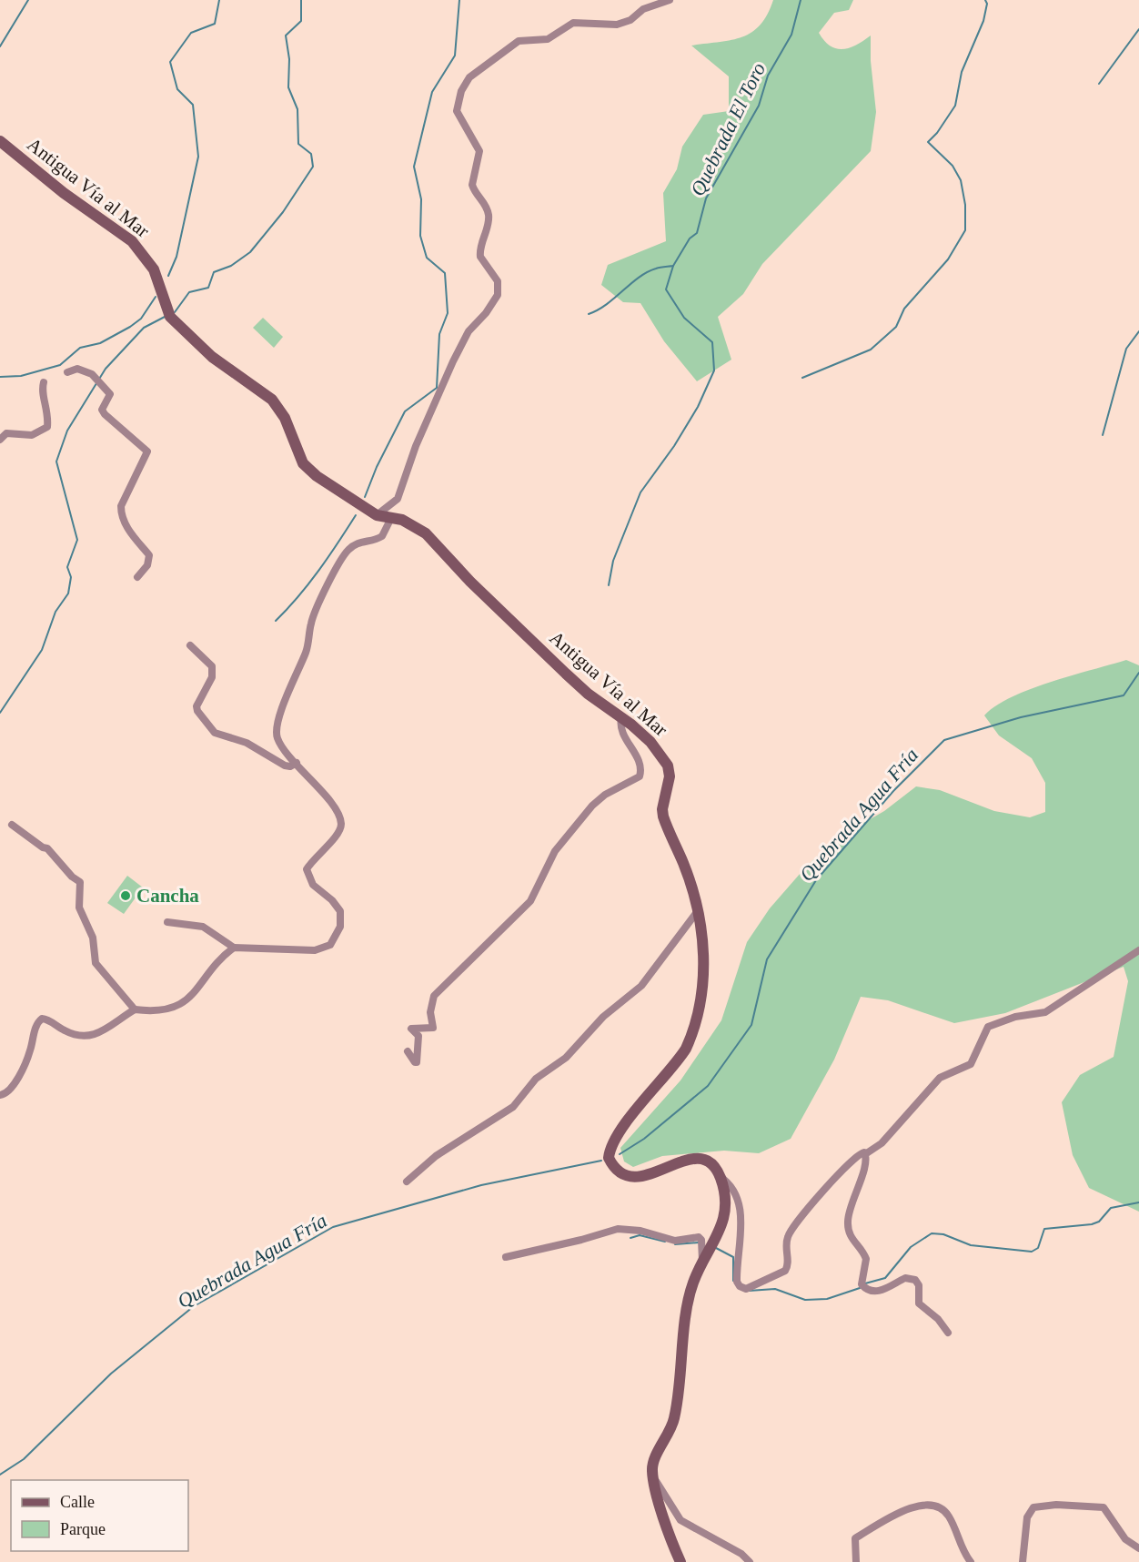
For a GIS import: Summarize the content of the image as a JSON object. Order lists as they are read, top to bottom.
{
  "streets": {
    "main road": ["Antigua Vía al Mar"]
  },
  "water": ["Quebrada El Toro", "Quebrada Agua Fría"],
  "places": ["Cancha"],
  "legend": ["Calle", "Parque"]
}
